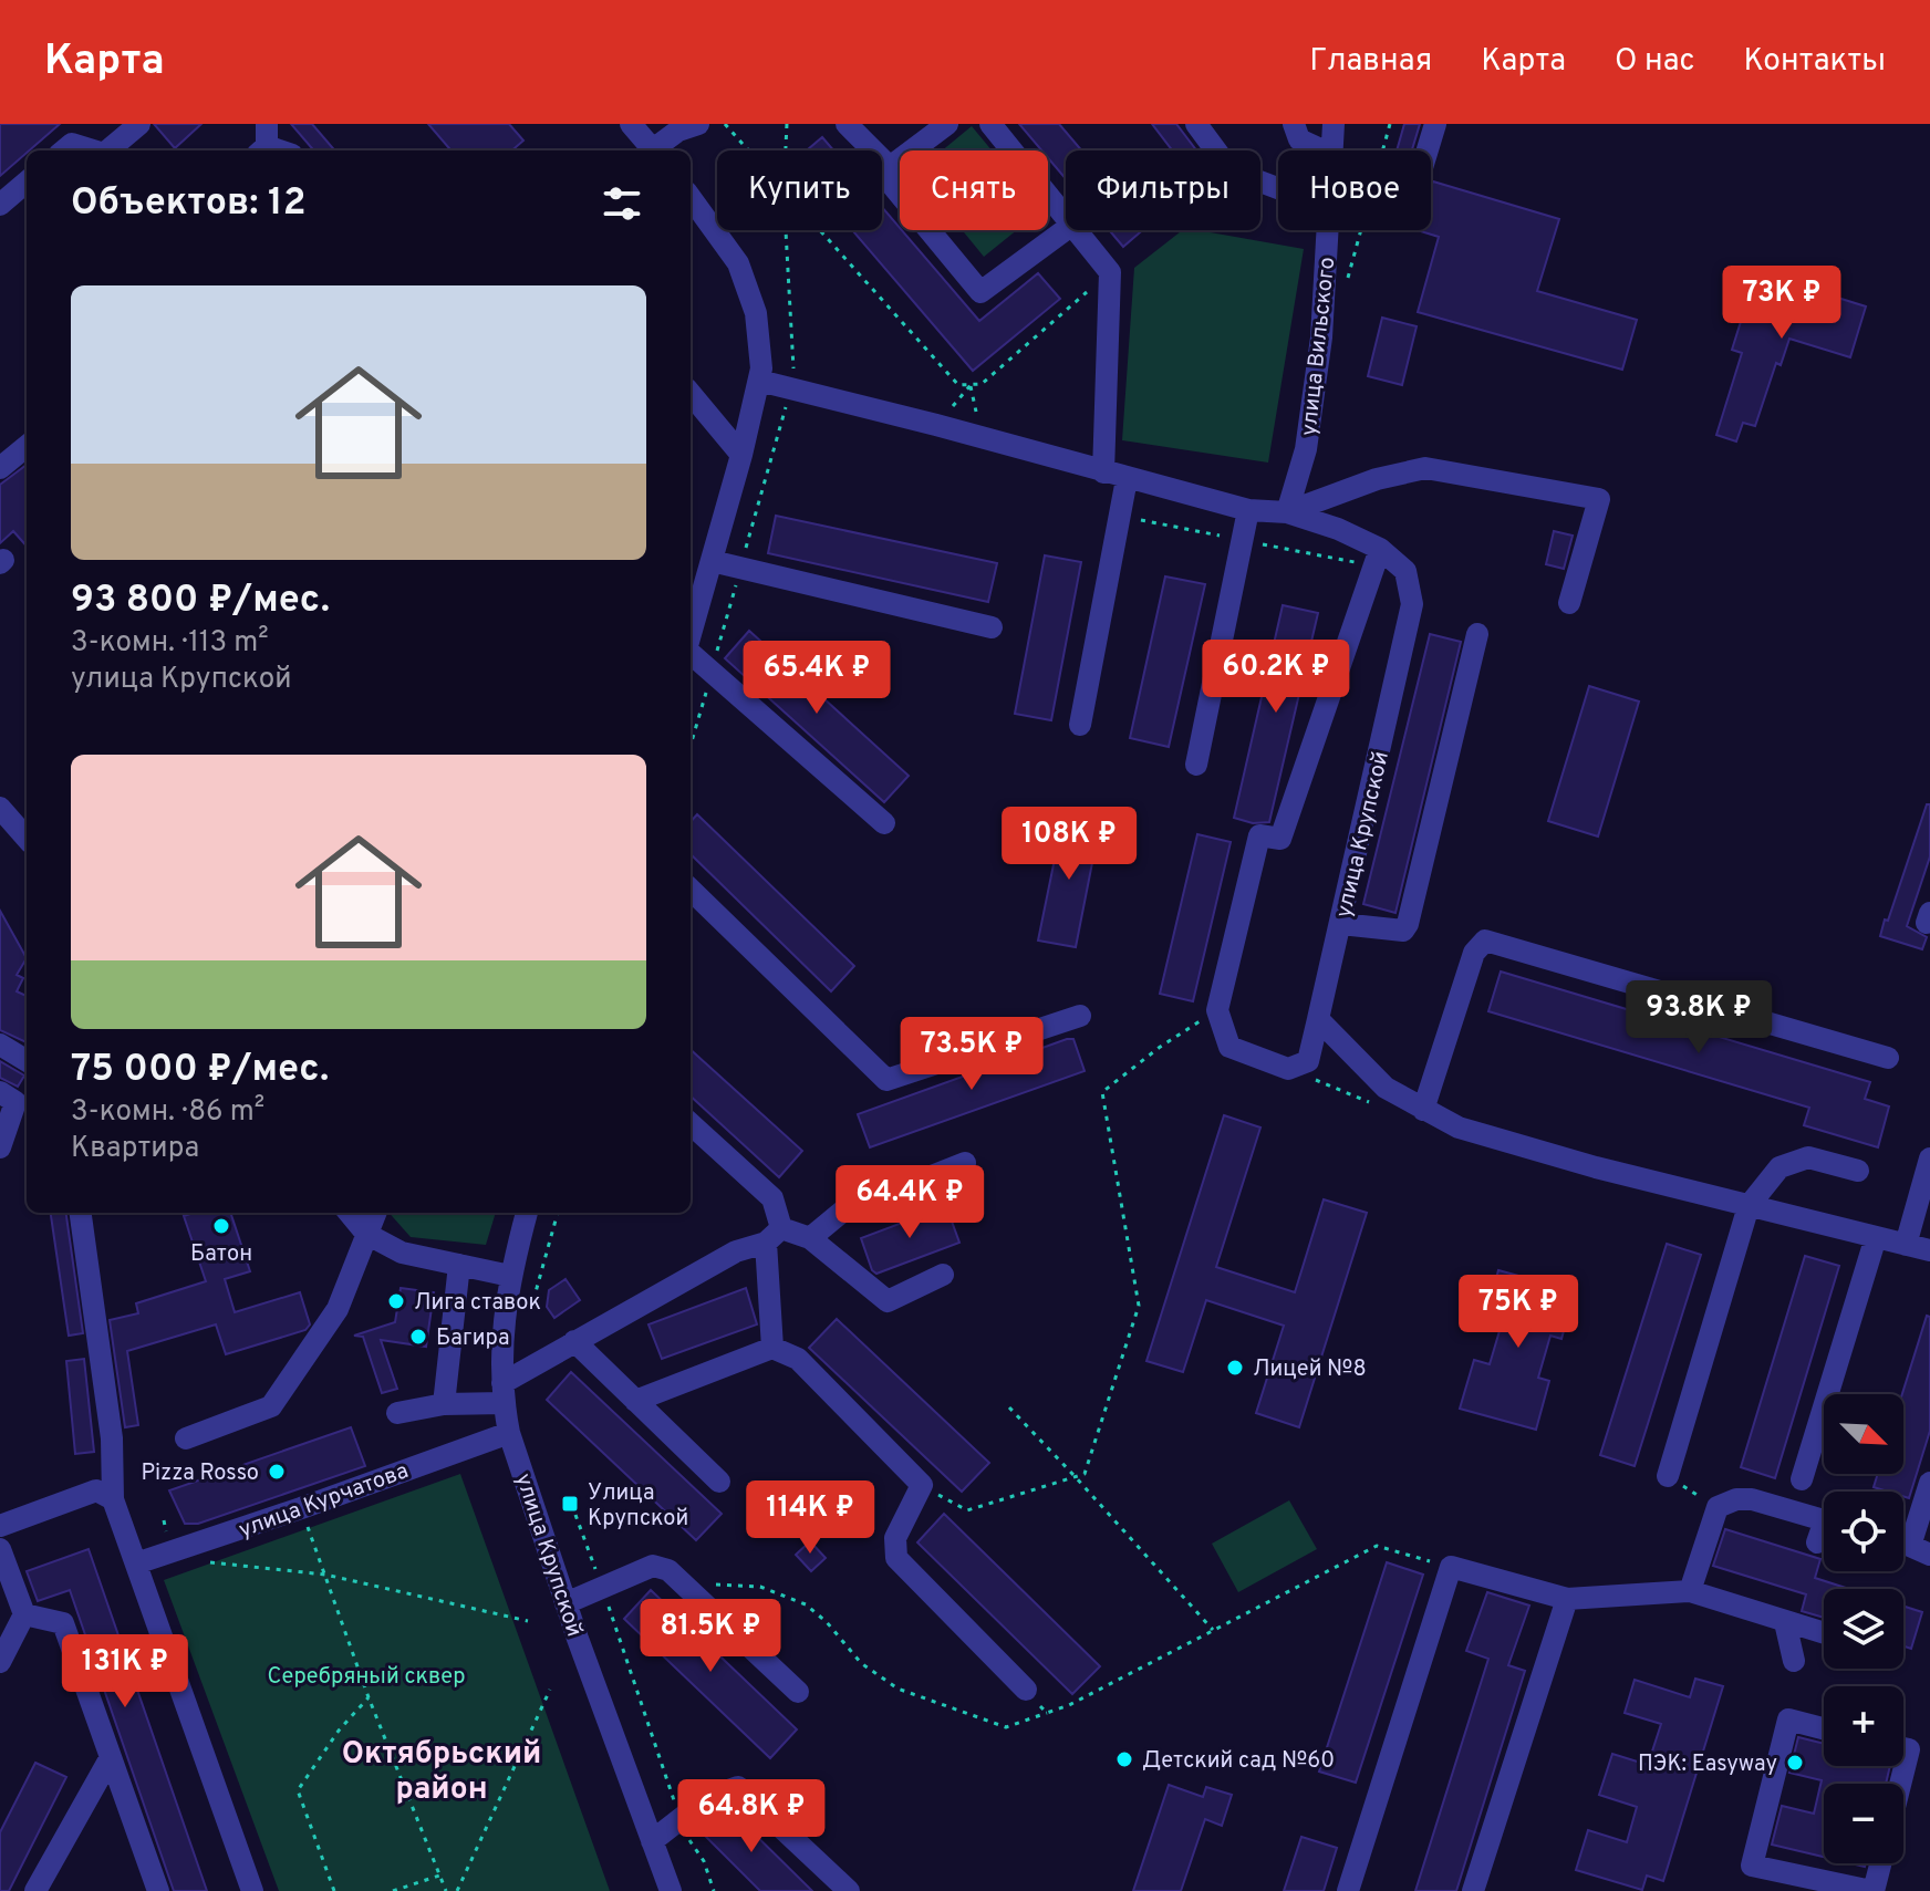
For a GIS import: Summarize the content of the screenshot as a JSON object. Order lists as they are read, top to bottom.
{
  "streets": {
    "street": ["улица Вильского", "улица Крупской", "улица Курчатова"]
  },
  "crossings": [
    ["улица Вильского", "улица Крупской"],
    ["улица Крупской", "улица Курчатова"]
  ],
  "districts": ["Октябрьский район"],
  "parks": ["Серебряный сквер"],
  "places": {
    "other": [
      "Батон",
      "Лига ставок",
      "Багира",
      "Лицей №8",
      "Pizza Rosso",
      "Детский сад №60",
      "ПЭК: Easyway"
    ],
    "transit": ["Улица Крупской"]
  },
  "north": "bottom right",
  "page": {
    "header": "Карта",
    "nav": [
      "Главная",
      "Карта",
      "О нас",
      "Контакты"
    ],
    "chip": [
      "Купить",
      "Снять",
      "Фильтры",
      "Новое"
    ],
    "heading": "Объектов: 12",
    "list": [
      {
        "name": "93 800 ₽/мес.",
        "note": "3-комн. · 113 m² · улица Крупской"
      },
      {
        "name": "75 000 ₽/мес.",
        "note": "3-комн. · 86 m² · Квартира"
      }
    ],
    "price": [
      "73K ₽",
      "60.2K ₽",
      "65.4K ₽",
      "108K ₽",
      "93.8K ₽",
      "73.5K ₽",
      "64.4K ₽",
      "75K ₽",
      "114K ₽",
      "81.5K ₽",
      "131K ₽",
      "64.8K ₽"
    ],
    "map_buttons": ["+", "−"]
  }
}
